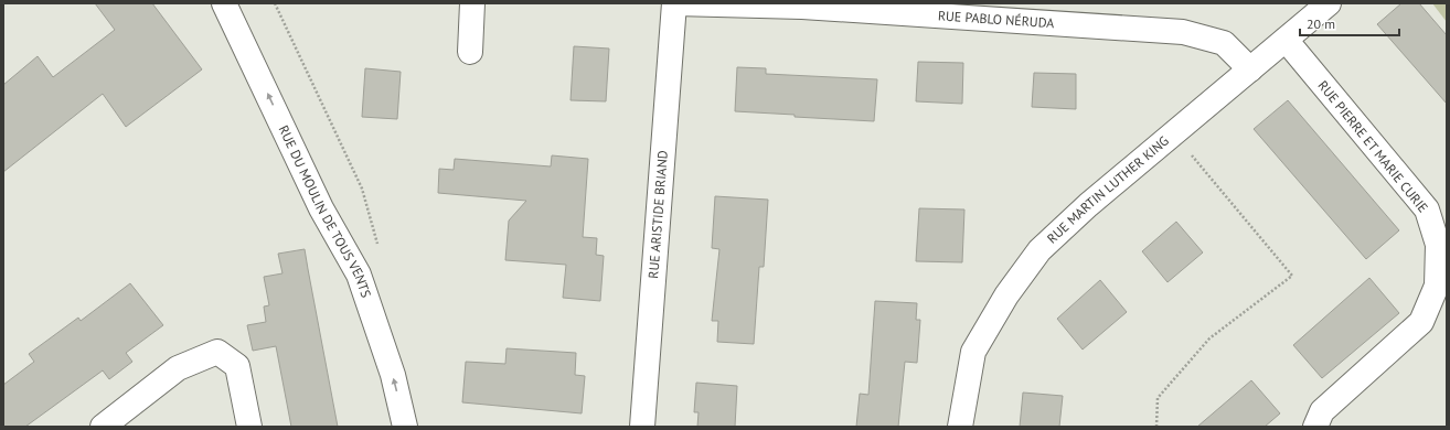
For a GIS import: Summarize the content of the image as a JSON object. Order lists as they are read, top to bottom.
{
  "streets": {
    "street": [
      "RUE PABLO NÉRUDA",
      "RUE PIERRE ET MARIE CURIE",
      "RUE MARTIN LUTHER KING",
      "RUE DU MOULIN DE TOUS VENTS",
      "RUE ARISTIDE BRIAND"
    ]
  },
  "crossings": [
    ["RUE PABLO NÉRUDA", "RUE MARTIN LUTHER KING"],
    ["RUE PABLO NÉRUDA", "RUE ARISTIDE BRIAND"],
    ["RUE PIERRE ET MARIE CURIE", "RUE MARTIN LUTHER KING"]
  ],
  "one_way": ["RUE DU MOULIN DE TOUS VENTS"],
  "scale_bar": "20 m"
}
